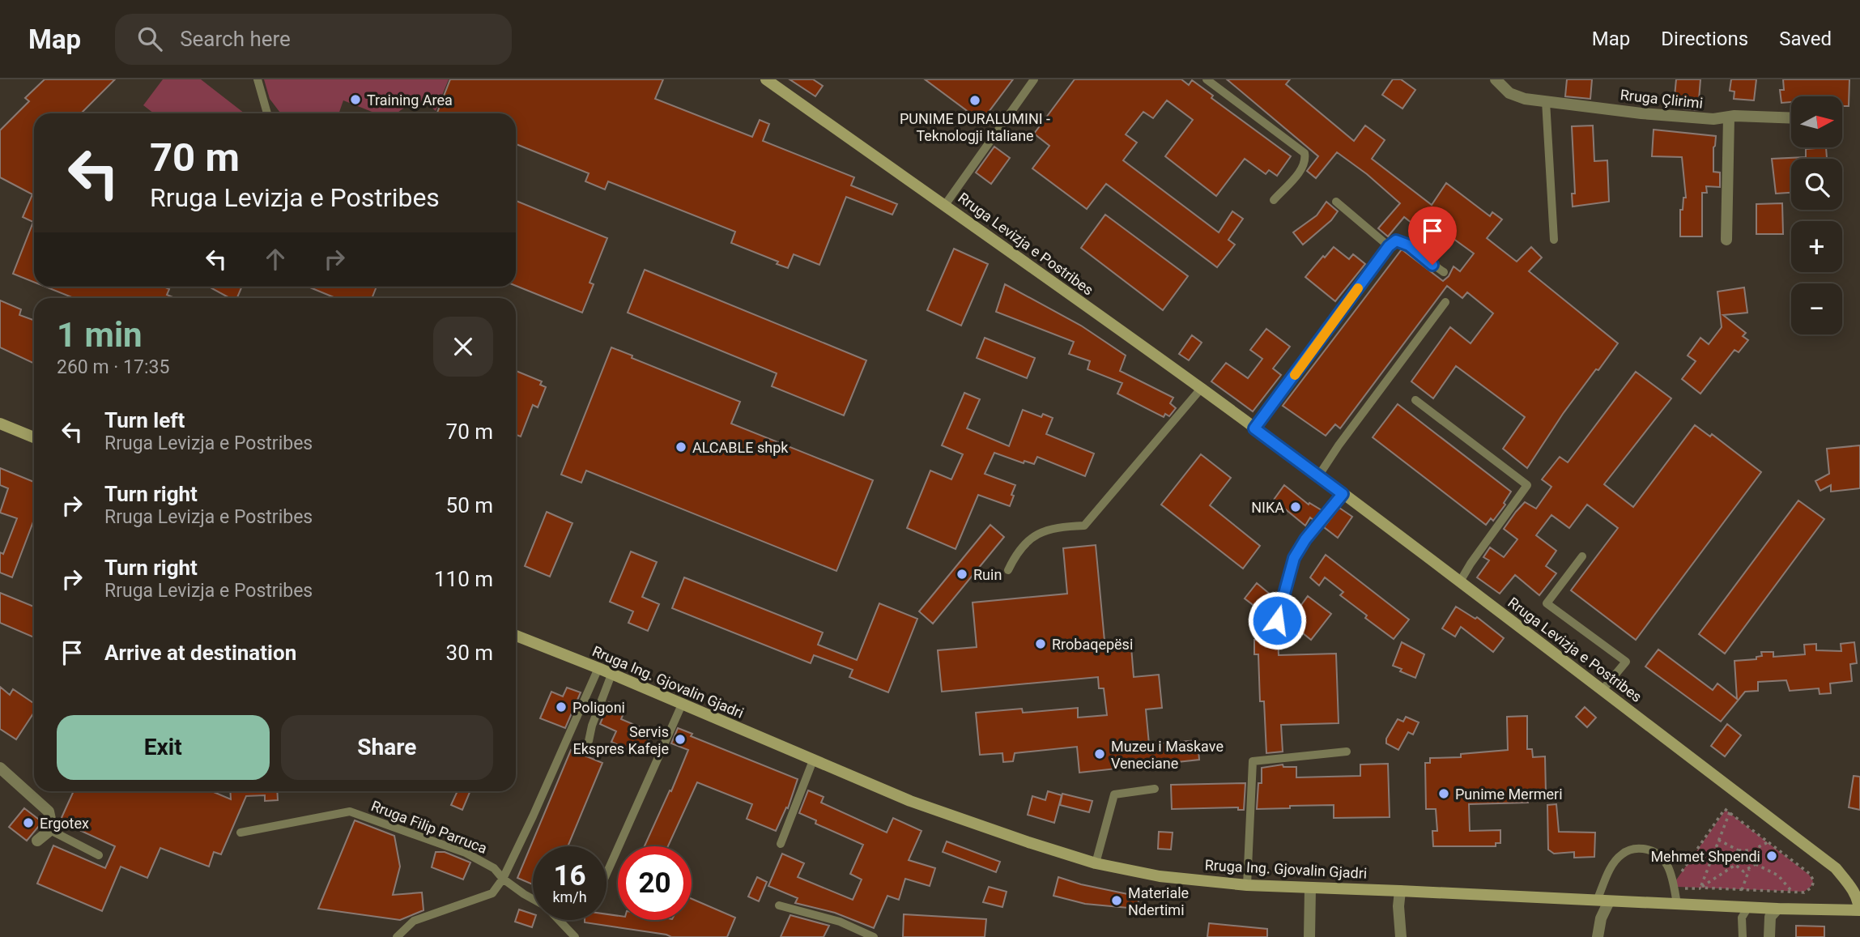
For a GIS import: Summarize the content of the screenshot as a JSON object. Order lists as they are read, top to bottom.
{
  "streets": {
    "main road": ["Rruga Levizja e Postribes", "Rruga Ing. Gjovalin Gjadri"],
    "street": ["Rruga Çlirimi"],
    "lane": ["Rruga Filip Parruca"]
  },
  "crossings": [
    ["Rruga Levizja e Postribes", "Rruga Ing. Gjovalin Gjadri"]
  ],
  "places": [
    "Training Area",
    "PUNIME DURALUMINI - Teknologji Italiane",
    "ALCABLE shpk",
    "NIKA",
    "Ruin",
    "Rrobaqepësi",
    "Poligoni",
    "Servis Ekspres Kafeje",
    "Muzeu i Maskave Veneciane",
    "Punime Mermeri",
    "Ergotex",
    "Mehmet Shpendi",
    "Materiale Ndertimi"
  ],
  "north": "right",
  "page": {
    "header": "Map",
    "search": "Search here",
    "nav": ["Map", "Directions", "Saved"],
    "map_buttons": ["+", "−"],
    "turn": ["70 m", "Rruga Levizja e Postribes"],
    "heading": ["1 min", "260 m · 17:35"],
    "list": [
      {
        "name": "Turn left",
        "note": "Rruga Levizja e Postribes",
        "value": "70 m"
      },
      {
        "name": "Turn right",
        "note": "Rruga Levizja e Postribes",
        "value": "50 m"
      },
      {
        "name": "Turn right",
        "note": "Rruga Levizja e Postribes",
        "value": "110 m"
      },
      {
        "name": "Arrive at destination",
        "value": "30 m"
      }
    ],
    "buttons": ["Exit", "Share"],
    "speed": "16 km/h",
    "limit": "20"
  }
}
